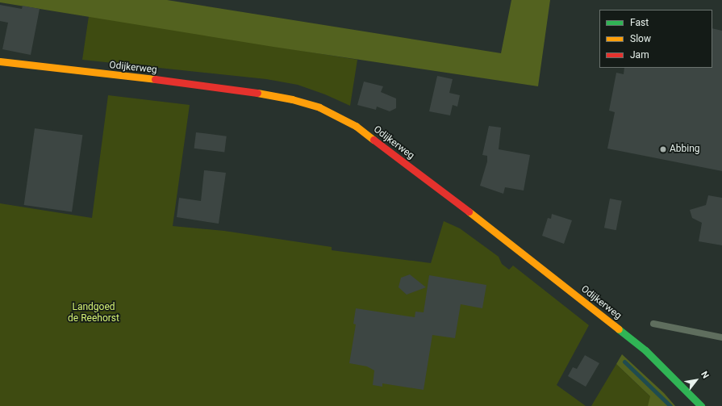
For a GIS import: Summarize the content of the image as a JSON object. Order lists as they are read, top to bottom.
{
  "streets": {
    "street": ["Odijkerweg"]
  },
  "parks": ["Landgoed de Reehorst"],
  "places": ["Abbing"],
  "legend": ["Fast", "Slow", "Jam"],
  "north": "top right"
}
